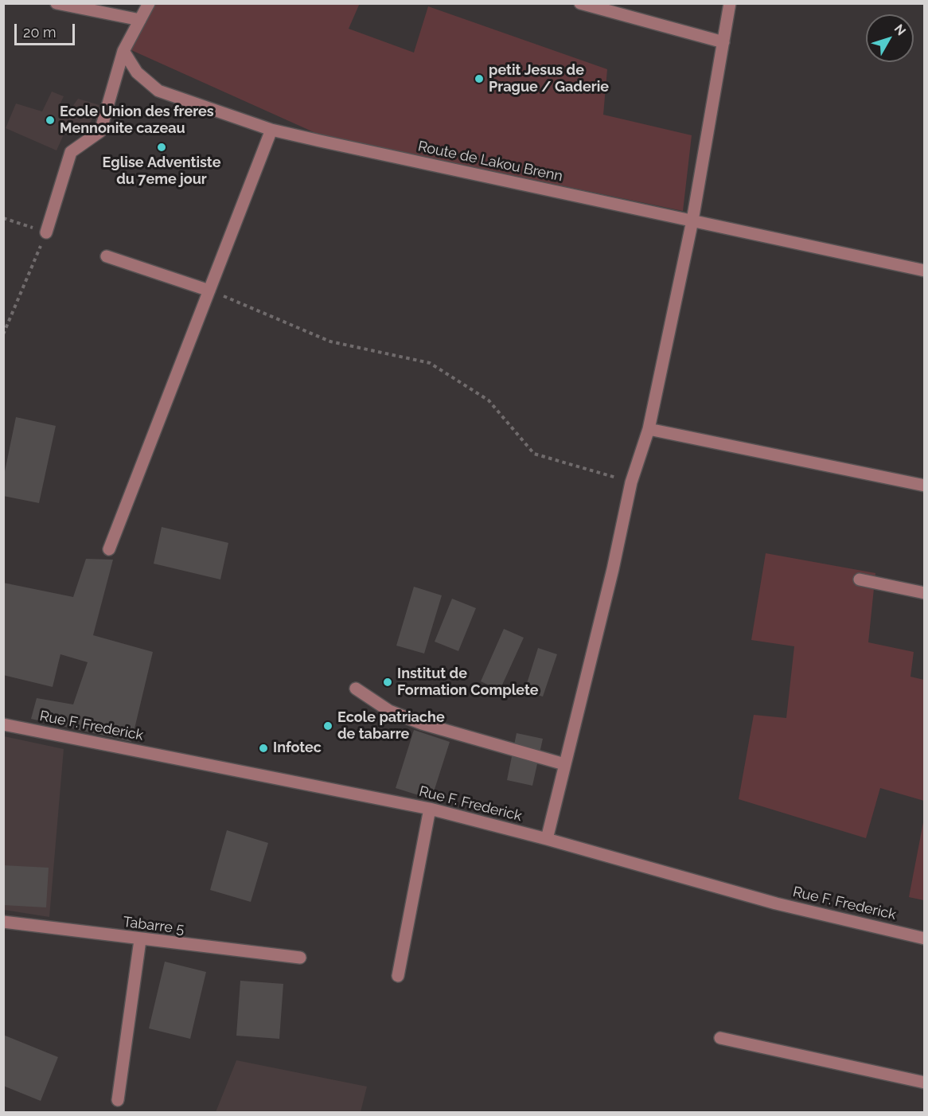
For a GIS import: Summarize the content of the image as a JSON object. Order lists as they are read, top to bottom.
{
  "streets": {
    "street": ["Route de Lakou Brenn", "Rue F. Frederick", "Tabarre 5"]
  },
  "places": [
    "petit Jesus de Prague / Gaderie",
    "Ecole Union des freres Mennonite cazeau",
    "Eglise Adventiste du 7eme jour",
    "Institut de Formation Complete",
    "Ecole patriache de tabarre",
    "Infotec"
  ],
  "scale_bar": "20 m",
  "north": "top right"
}
